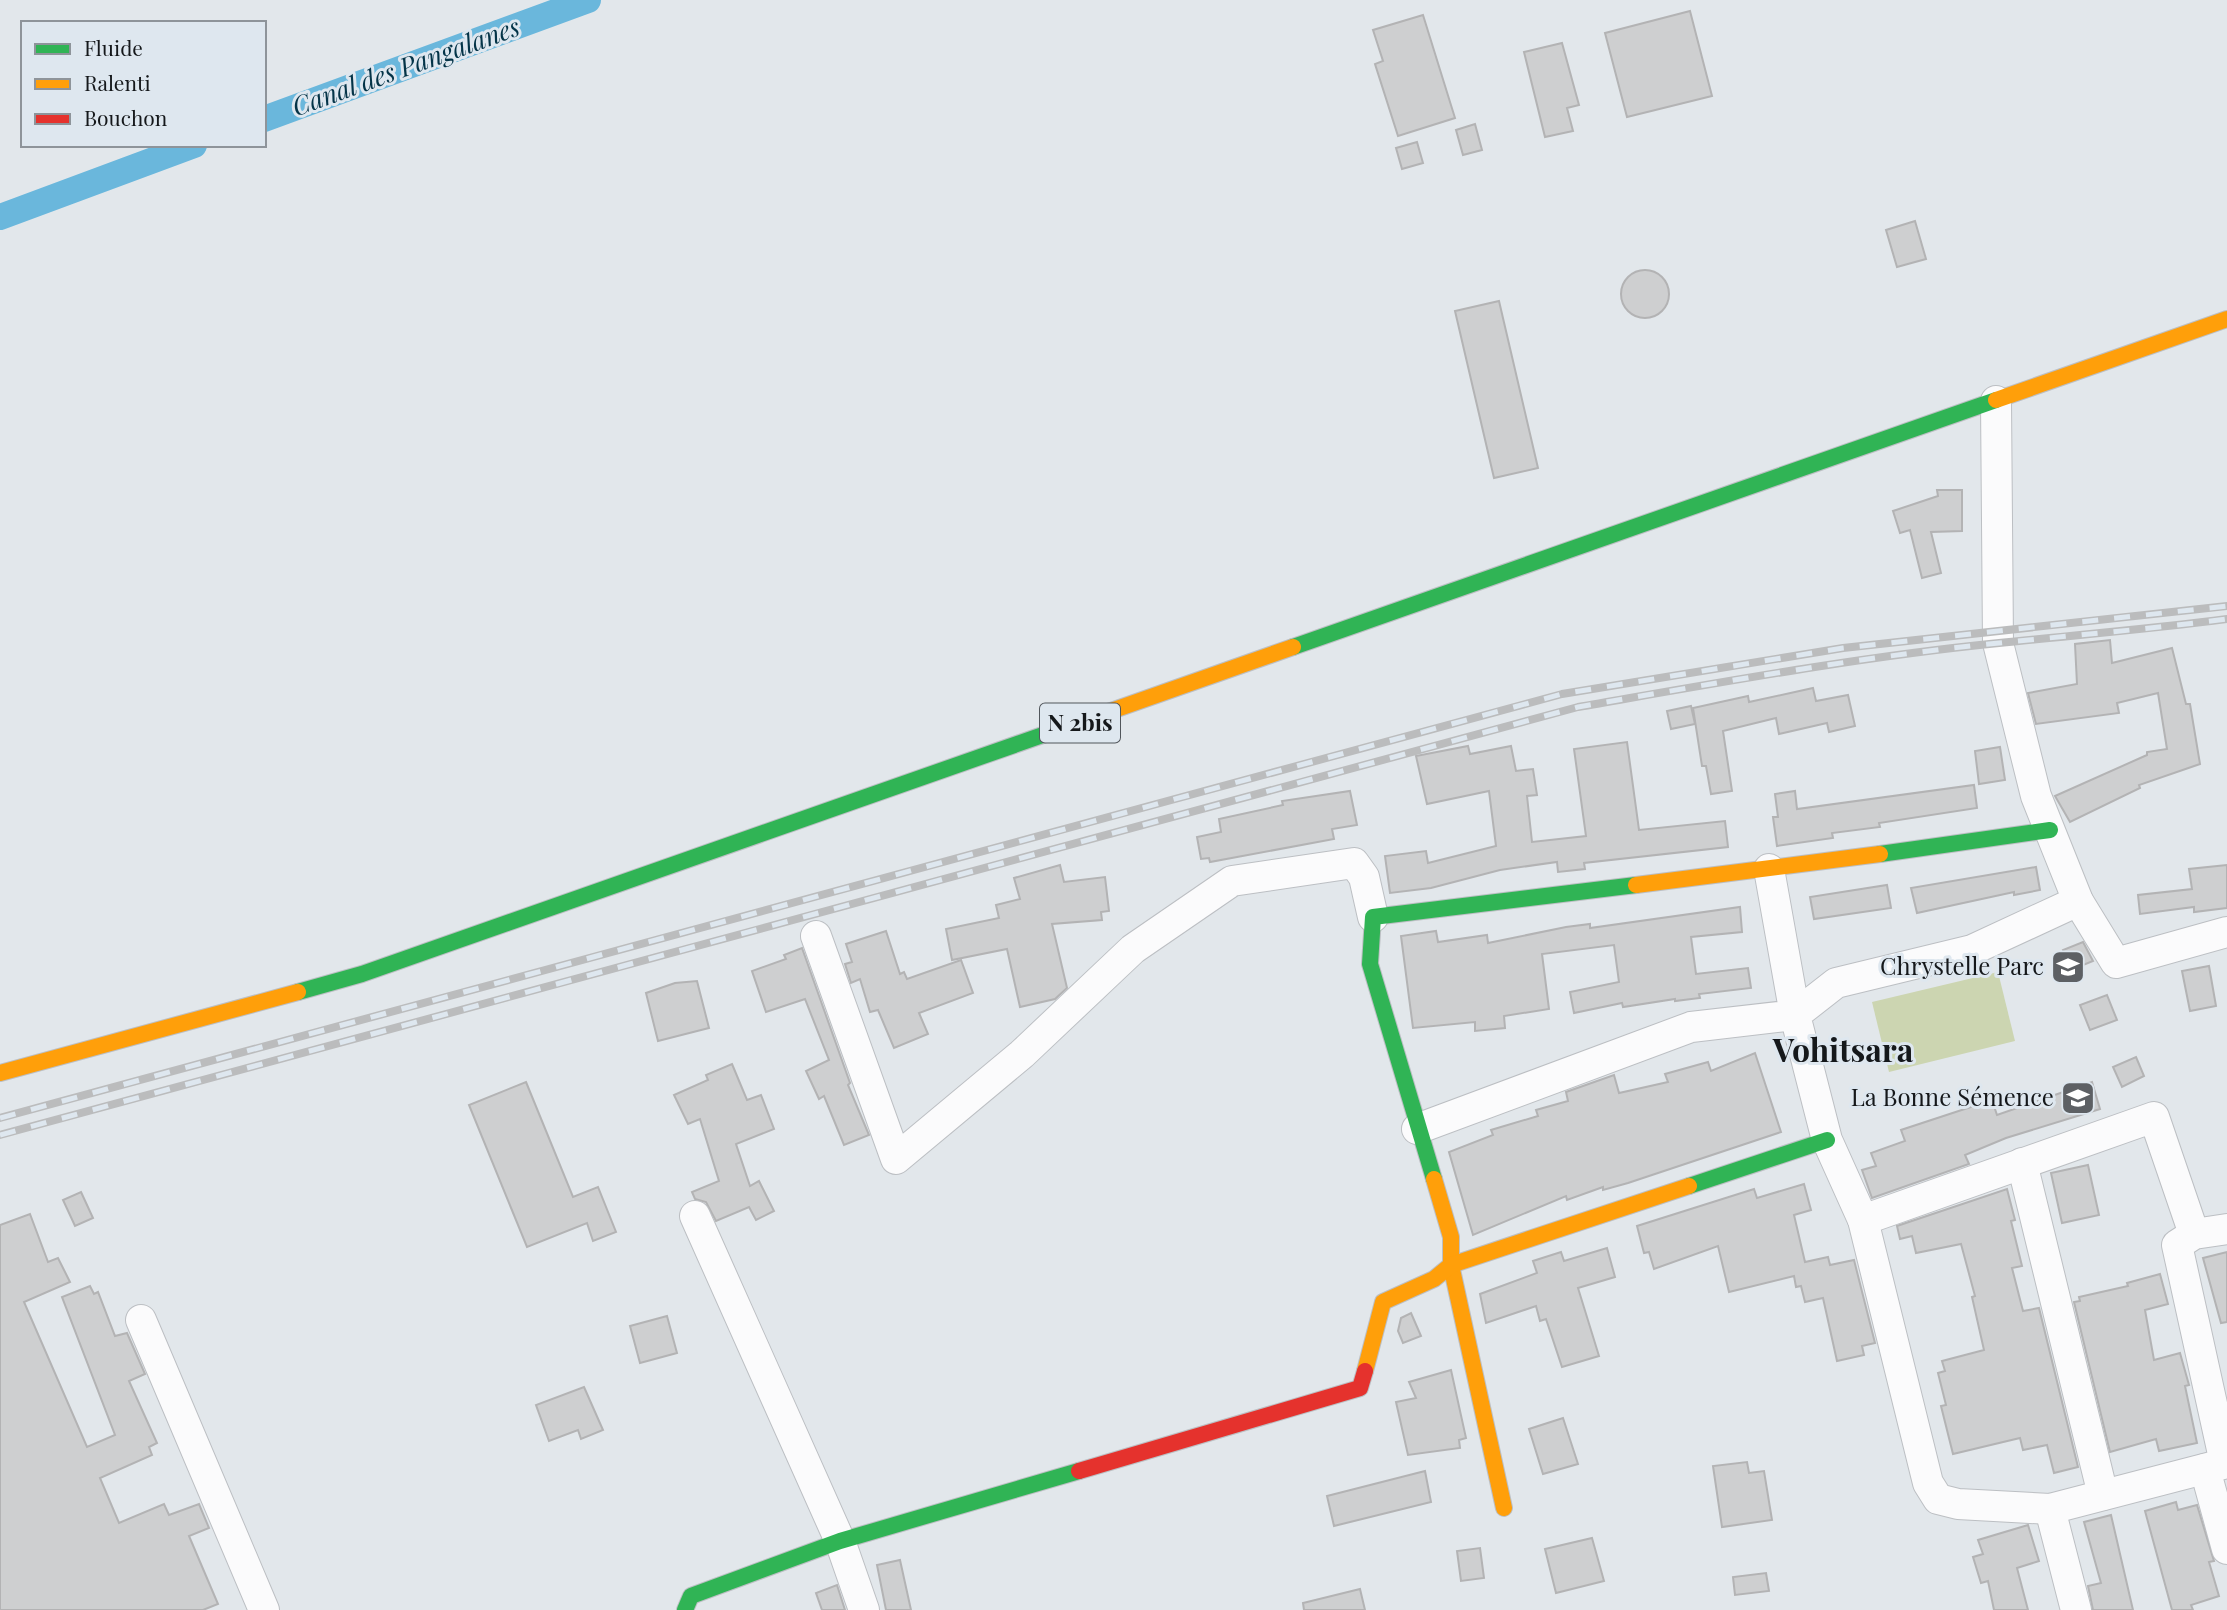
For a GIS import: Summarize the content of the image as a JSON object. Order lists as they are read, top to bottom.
{
  "streets": {
    "street": ["N 2bis"]
  },
  "districts": ["Vohitsara"],
  "water": ["Canal des Pangalanes"],
  "places": {
    "school or university": ["Chrystelle Parc", "La Bonne Sémence"]
  },
  "legend": ["Fluide", "Ralenti", "Bouchon"]
}
